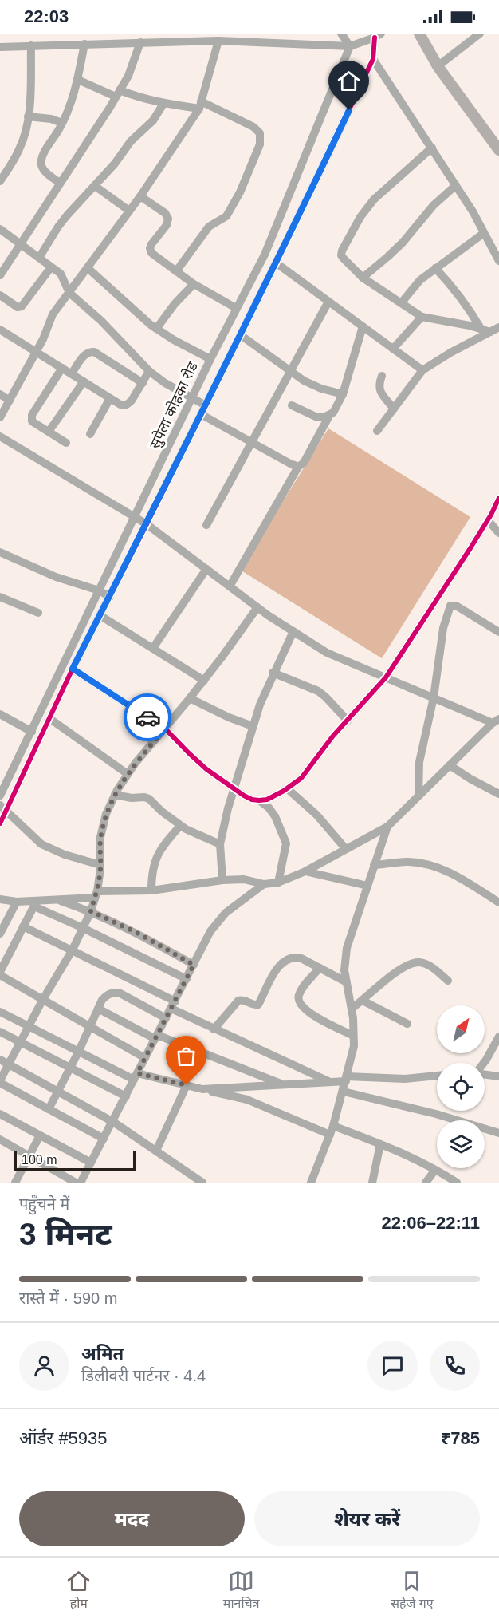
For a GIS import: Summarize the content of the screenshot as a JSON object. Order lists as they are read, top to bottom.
{
  "streets": {
    "street": ["सुपेला कोहका रोड"]
  },
  "scale_bar": "100 m",
  "north": "top right",
  "page": {
    "status": "22:03",
    "scale": "100 m",
    "heading": ["3 मिनट", "पहुँचने में", "22:06–22:11"],
    "panel": [
      "अमित",
      "डिलीवरी पार्टनर · 4.4",
      "ऑर्डर #5935",
      "₹785"
    ],
    "bar": "रास्ते में · 590 m",
    "buttons": ["मदद", "शेयर करें"],
    "tabs": ["होम", "मानचित्र", "सहेजे गए"]
  }
}
